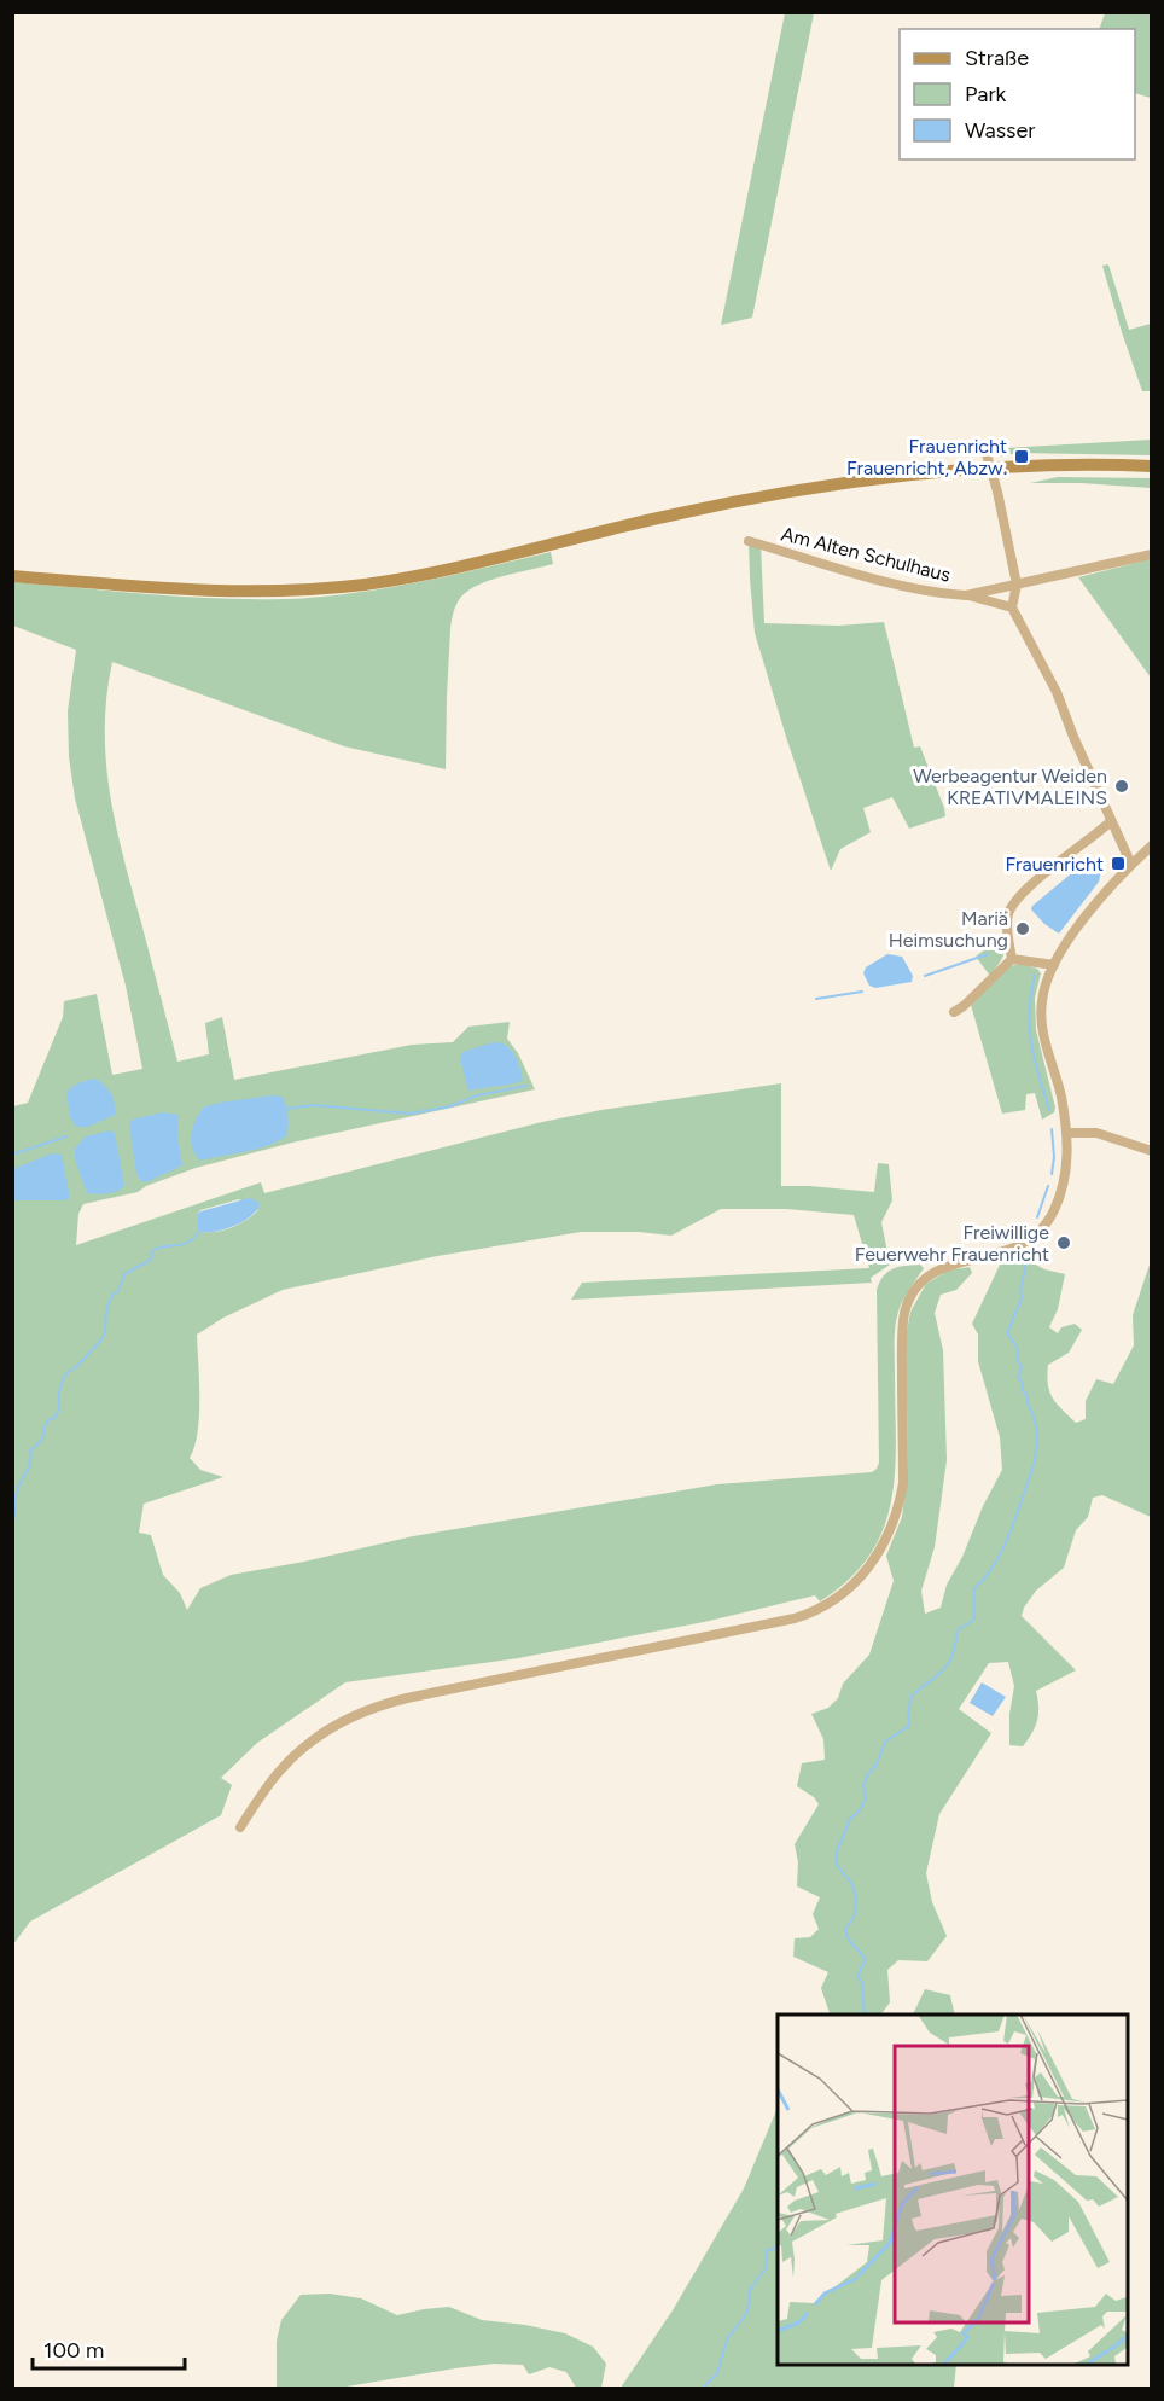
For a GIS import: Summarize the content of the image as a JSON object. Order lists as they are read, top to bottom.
{
  "streets": {
    "street": ["Am Alten Schulhaus"]
  },
  "places": {
    "transit": ["Frauenricht Frauenricht, Abzw.", "Frauenricht"],
    "other": ["Werbeagentur Weiden KREATIVMALEINS", "Mariä Heimsuchung", "Freiwillige Feuerwehr Frauenricht"]
  },
  "legend": ["Straße", "Park", "Wasser"],
  "scale_bar": "100 m"
}
